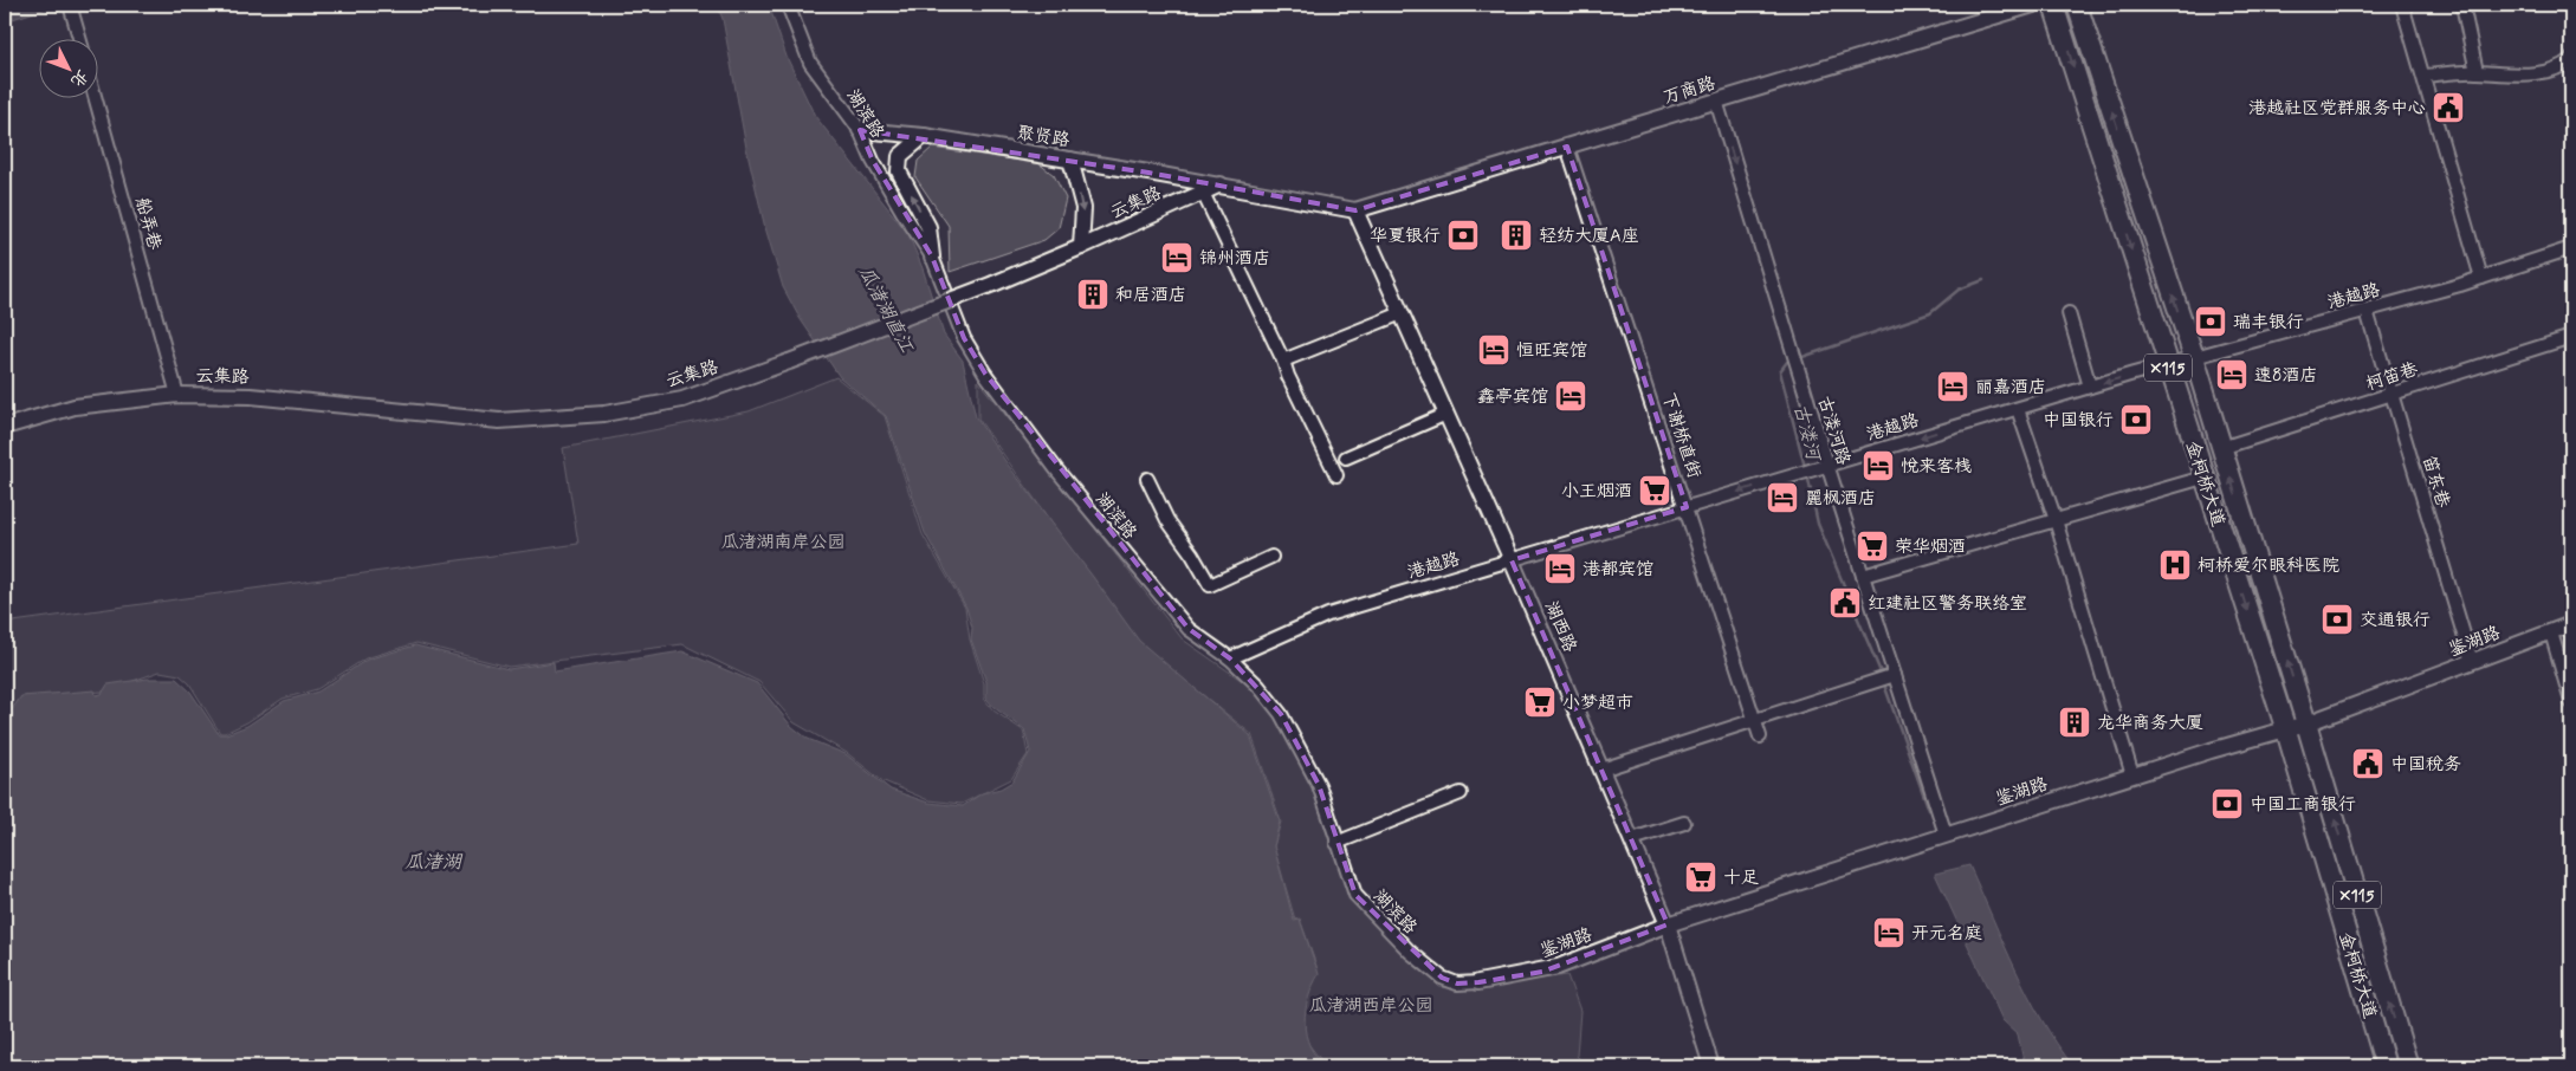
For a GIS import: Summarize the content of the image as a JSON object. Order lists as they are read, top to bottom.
{
  "streets": {
    "main road": ["X115", "金柯桥大道"],
    "street": [
      "万商路",
      "湖滨路",
      "聚贤路",
      "云集路",
      "船弄巷",
      "港越路",
      "柯笛巷",
      "古溇河路",
      "下谢桥直街",
      "笛东巷",
      "湖西路",
      "鉴湖路"
    ]
  },
  "crossings": [
    ["万商路", "古溇河路"],
    ["万商路", "下谢桥直街"],
    ["万商路", "湖西路"],
    ["湖滨路", "聚贤路"],
    ["湖滨路", "港越路"],
    ["湖滨路", "鉴湖路"],
    ["聚贤路", "云集路"],
    ["云集路", "船弄巷"],
    ["港越路", "古溇河路"],
    ["港越路", "下谢桥直街"],
    ["港越路", "笛东巷"],
    ["港越路", "金柯桥大道"],
    ["港越路", "湖西路"],
    ["柯笛巷", "笛东巷"],
    ["柯笛巷", "金柯桥大道"],
    ["古溇河路", "鉴湖路"],
    ["笛东巷", "鉴湖路"],
    ["金柯桥大道", "鉴湖路"],
    ["湖西路", "鉴湖路"]
  ],
  "one_way": ["古溇河路"],
  "water": ["瓜渚湖直江", "古溇河", "瓜渚湖"],
  "parks": ["瓜渚湖南岸公园", "瓜渚湖西岸公园"],
  "places": {
    "public building": ["港越社区党群服务中心", "红建社区警务联络室", "中国税务"],
    "bank": [
      "华夏银行",
      "瑞丰银行",
      "中国银行",
      "交通银行",
      "中国工商银行"
    ],
    "building": ["轻纺大厦A座", "和居酒店", "龙华商务大厦"],
    "hotel": [
      "锦州酒店",
      "恒旺宾馆",
      "速8酒店",
      "丽嘉酒店",
      "鑫亭宾馆",
      "悦来客栈",
      "麗枫酒店",
      "港都宾馆",
      "开元名庭"
    ],
    "supermarket": [
      "小王烟酒",
      "荣华烟酒",
      "小梦超市",
      "十足"
    ],
    "hospital": ["柯桥爱尔眼科医院"]
  },
  "north": "bottom right"
}
